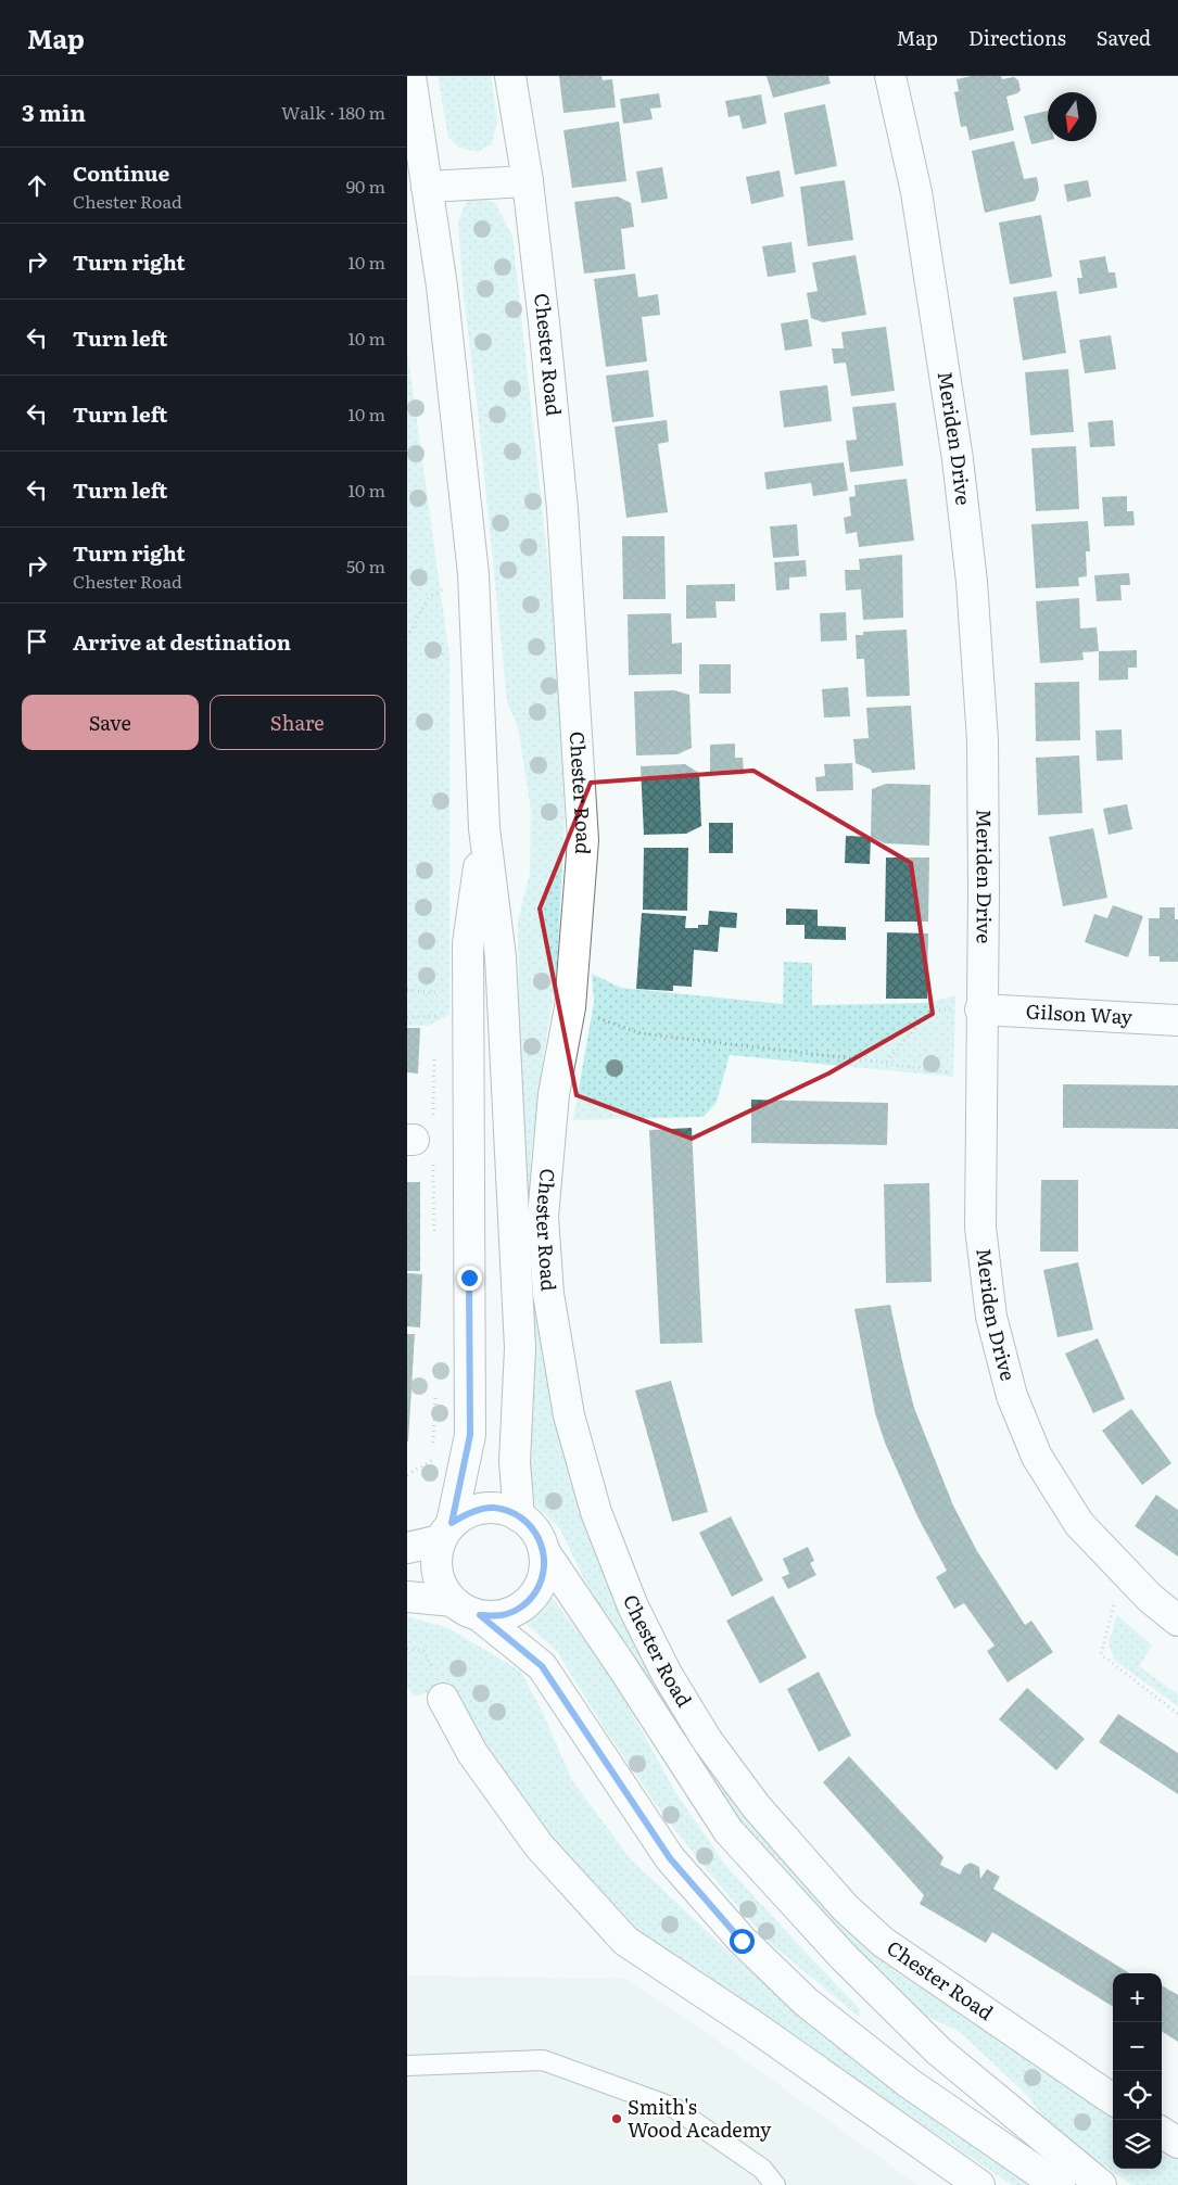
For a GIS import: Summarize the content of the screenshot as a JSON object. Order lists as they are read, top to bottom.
{
  "streets": {
    "street": ["Chester Road", "Meriden Drive", "Gilson Way"]
  },
  "crossings": [
    ["Meriden Drive", "Gilson Way"]
  ],
  "places": ["Smith's Wood Academy"],
  "north": "bottom",
  "page": {
    "header": "Map",
    "nav": ["Map", "Directions", "Saved"],
    "heading": ["3 min", "Walk · 180 m"],
    "list": [
      ["Continue", "Chester Road", "90 m"],
      ["Turn right", "10 m"],
      ["Turn left", "10 m"],
      ["Turn left", "10 m"],
      ["Turn left", "10 m"],
      ["Turn right", "Chester Road", "50 m"],
      "Arrive at destination"
    ],
    "buttons": ["Save", "Share"],
    "map_buttons": ["+", "−"]
  }
}
